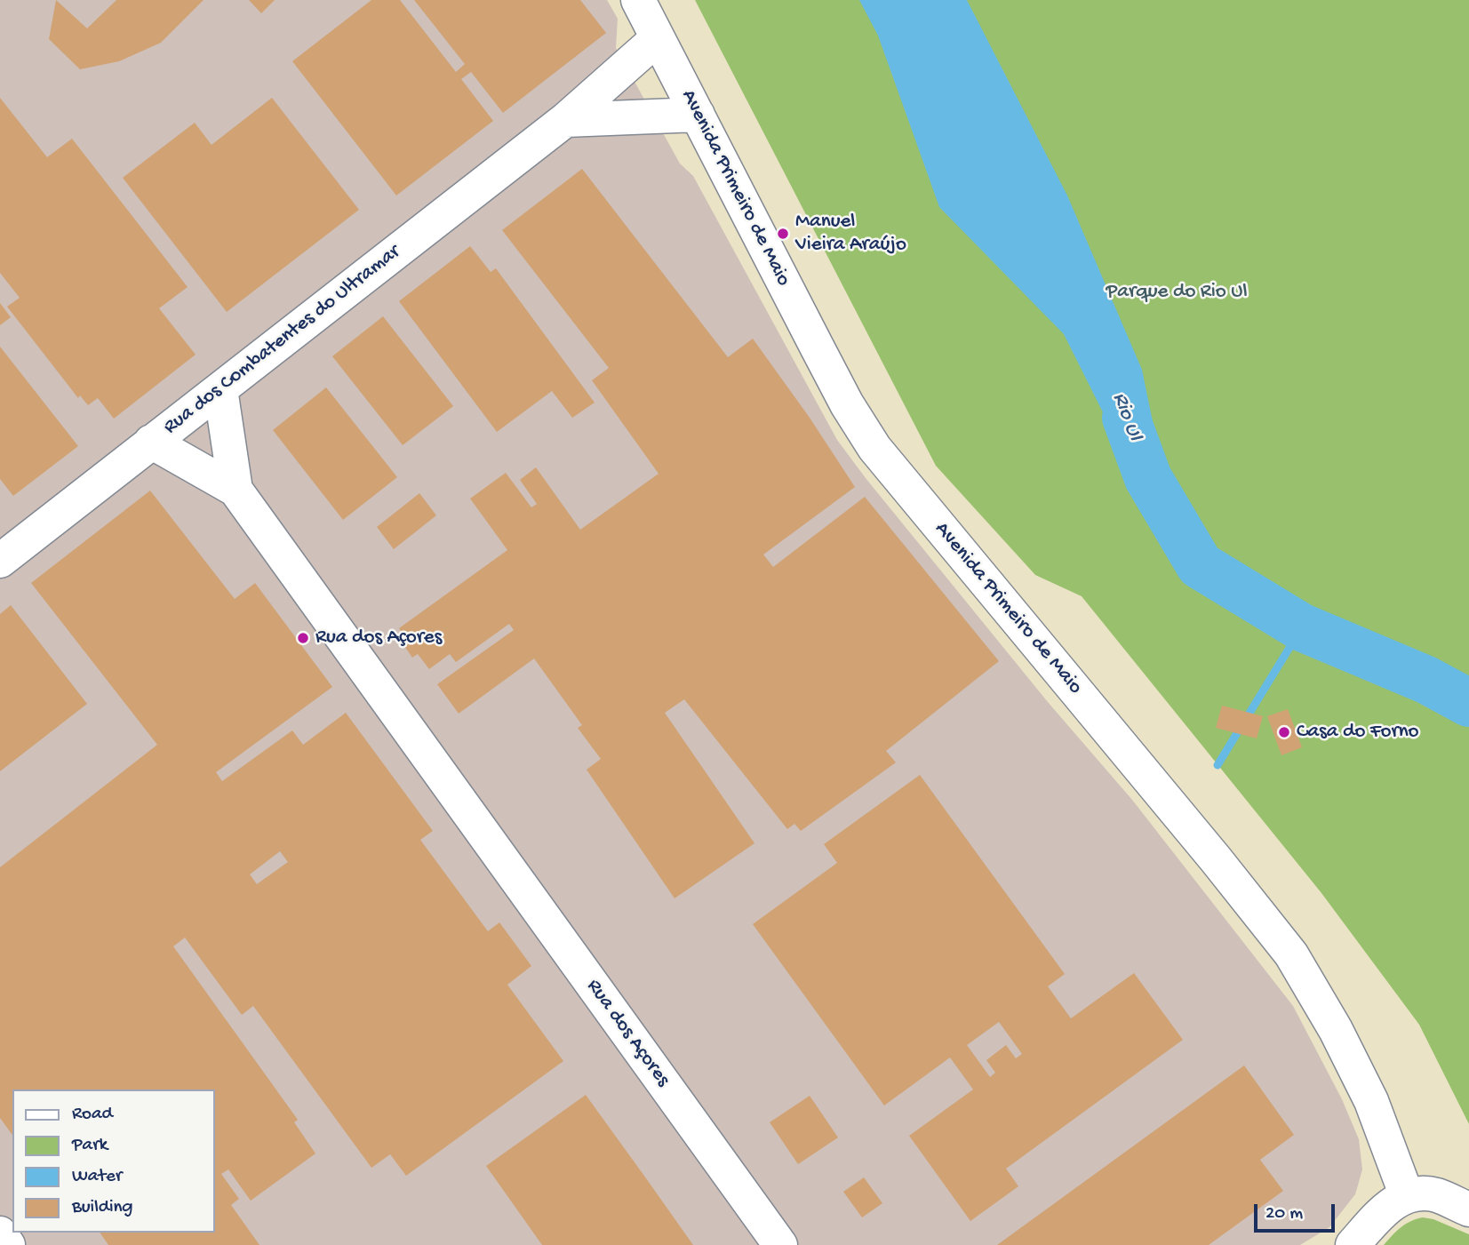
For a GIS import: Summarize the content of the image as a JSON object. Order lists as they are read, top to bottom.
{
  "streets": {
    "street": ["Avenida Primeiro de Maio", "Rua dos Combatentes do Ultramar", "Rua dos Açores"]
  },
  "crossings": [
    ["Avenida Primeiro de Maio", "Rua dos Combatentes do Ultramar"],
    ["Rua dos Combatentes do Ultramar", "Rua dos Açores"]
  ],
  "water": ["Rio Ul"],
  "parks": ["Parque do Rio Ul"],
  "places": ["Manuel Vieira Araújo", "Rua dos Açores", "Casa do Forno"],
  "legend": [
    "Road",
    "Park",
    "Water",
    "Building"
  ],
  "scale_bar": "20 m"
}
